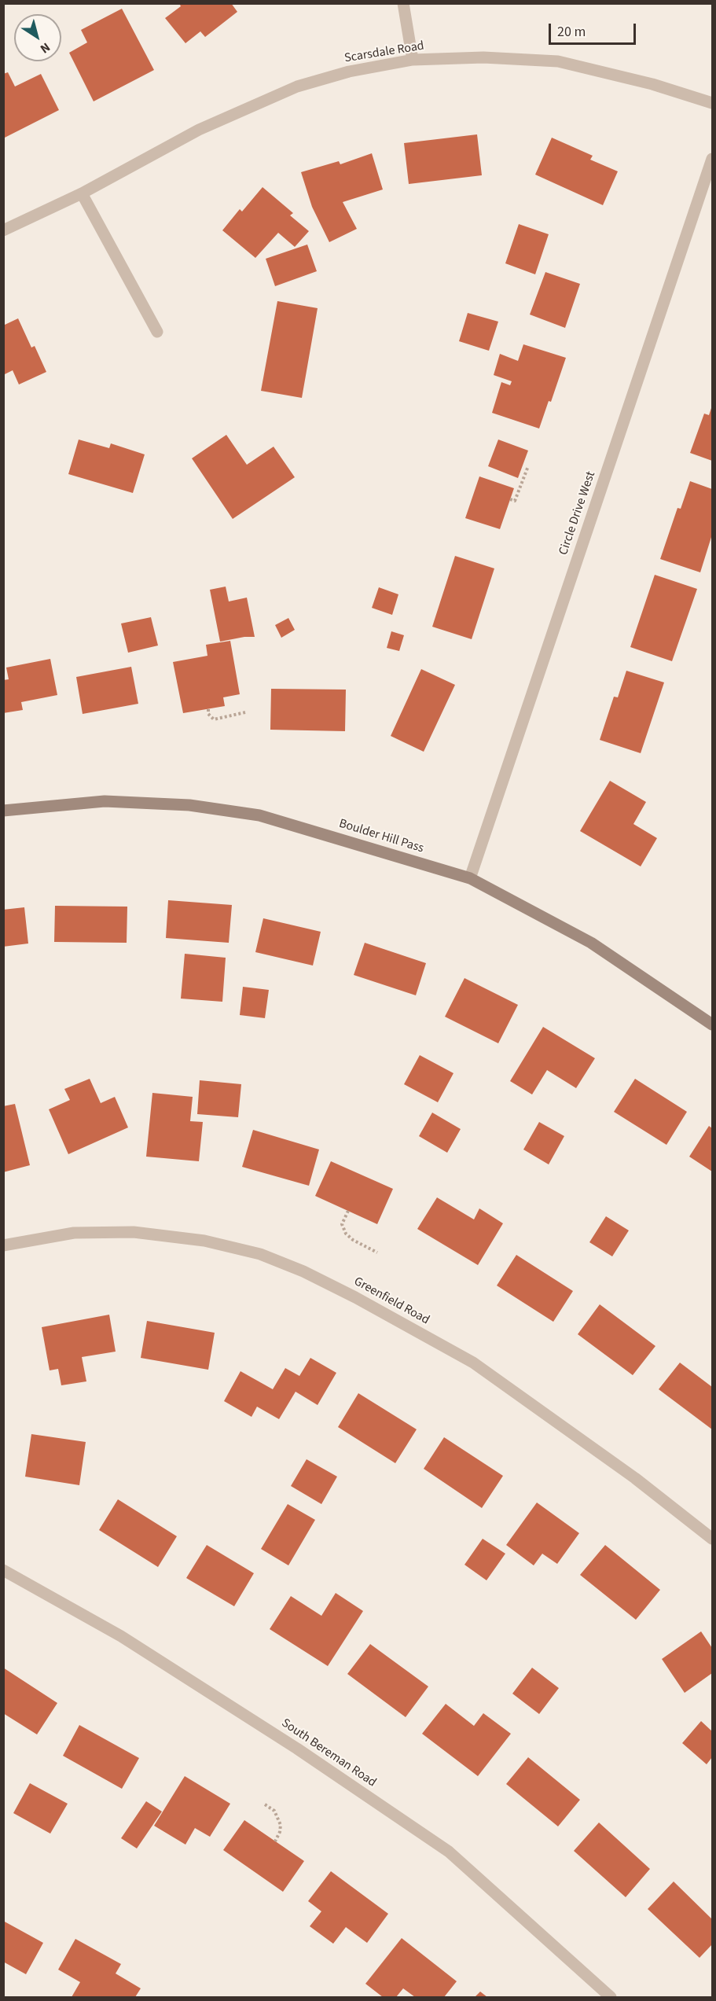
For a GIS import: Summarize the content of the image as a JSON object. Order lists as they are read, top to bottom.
{
  "streets": {
    "street": [
      "Scarsdale Road",
      "Circle Drive West",
      "Boulder Hill Pass",
      "Greenfield Road",
      "South Bereman Road"
    ]
  },
  "crossings": [
    ["Circle Drive West", "Boulder Hill Pass"]
  ],
  "scale_bar": "20 m",
  "north": "bottom right"
}
